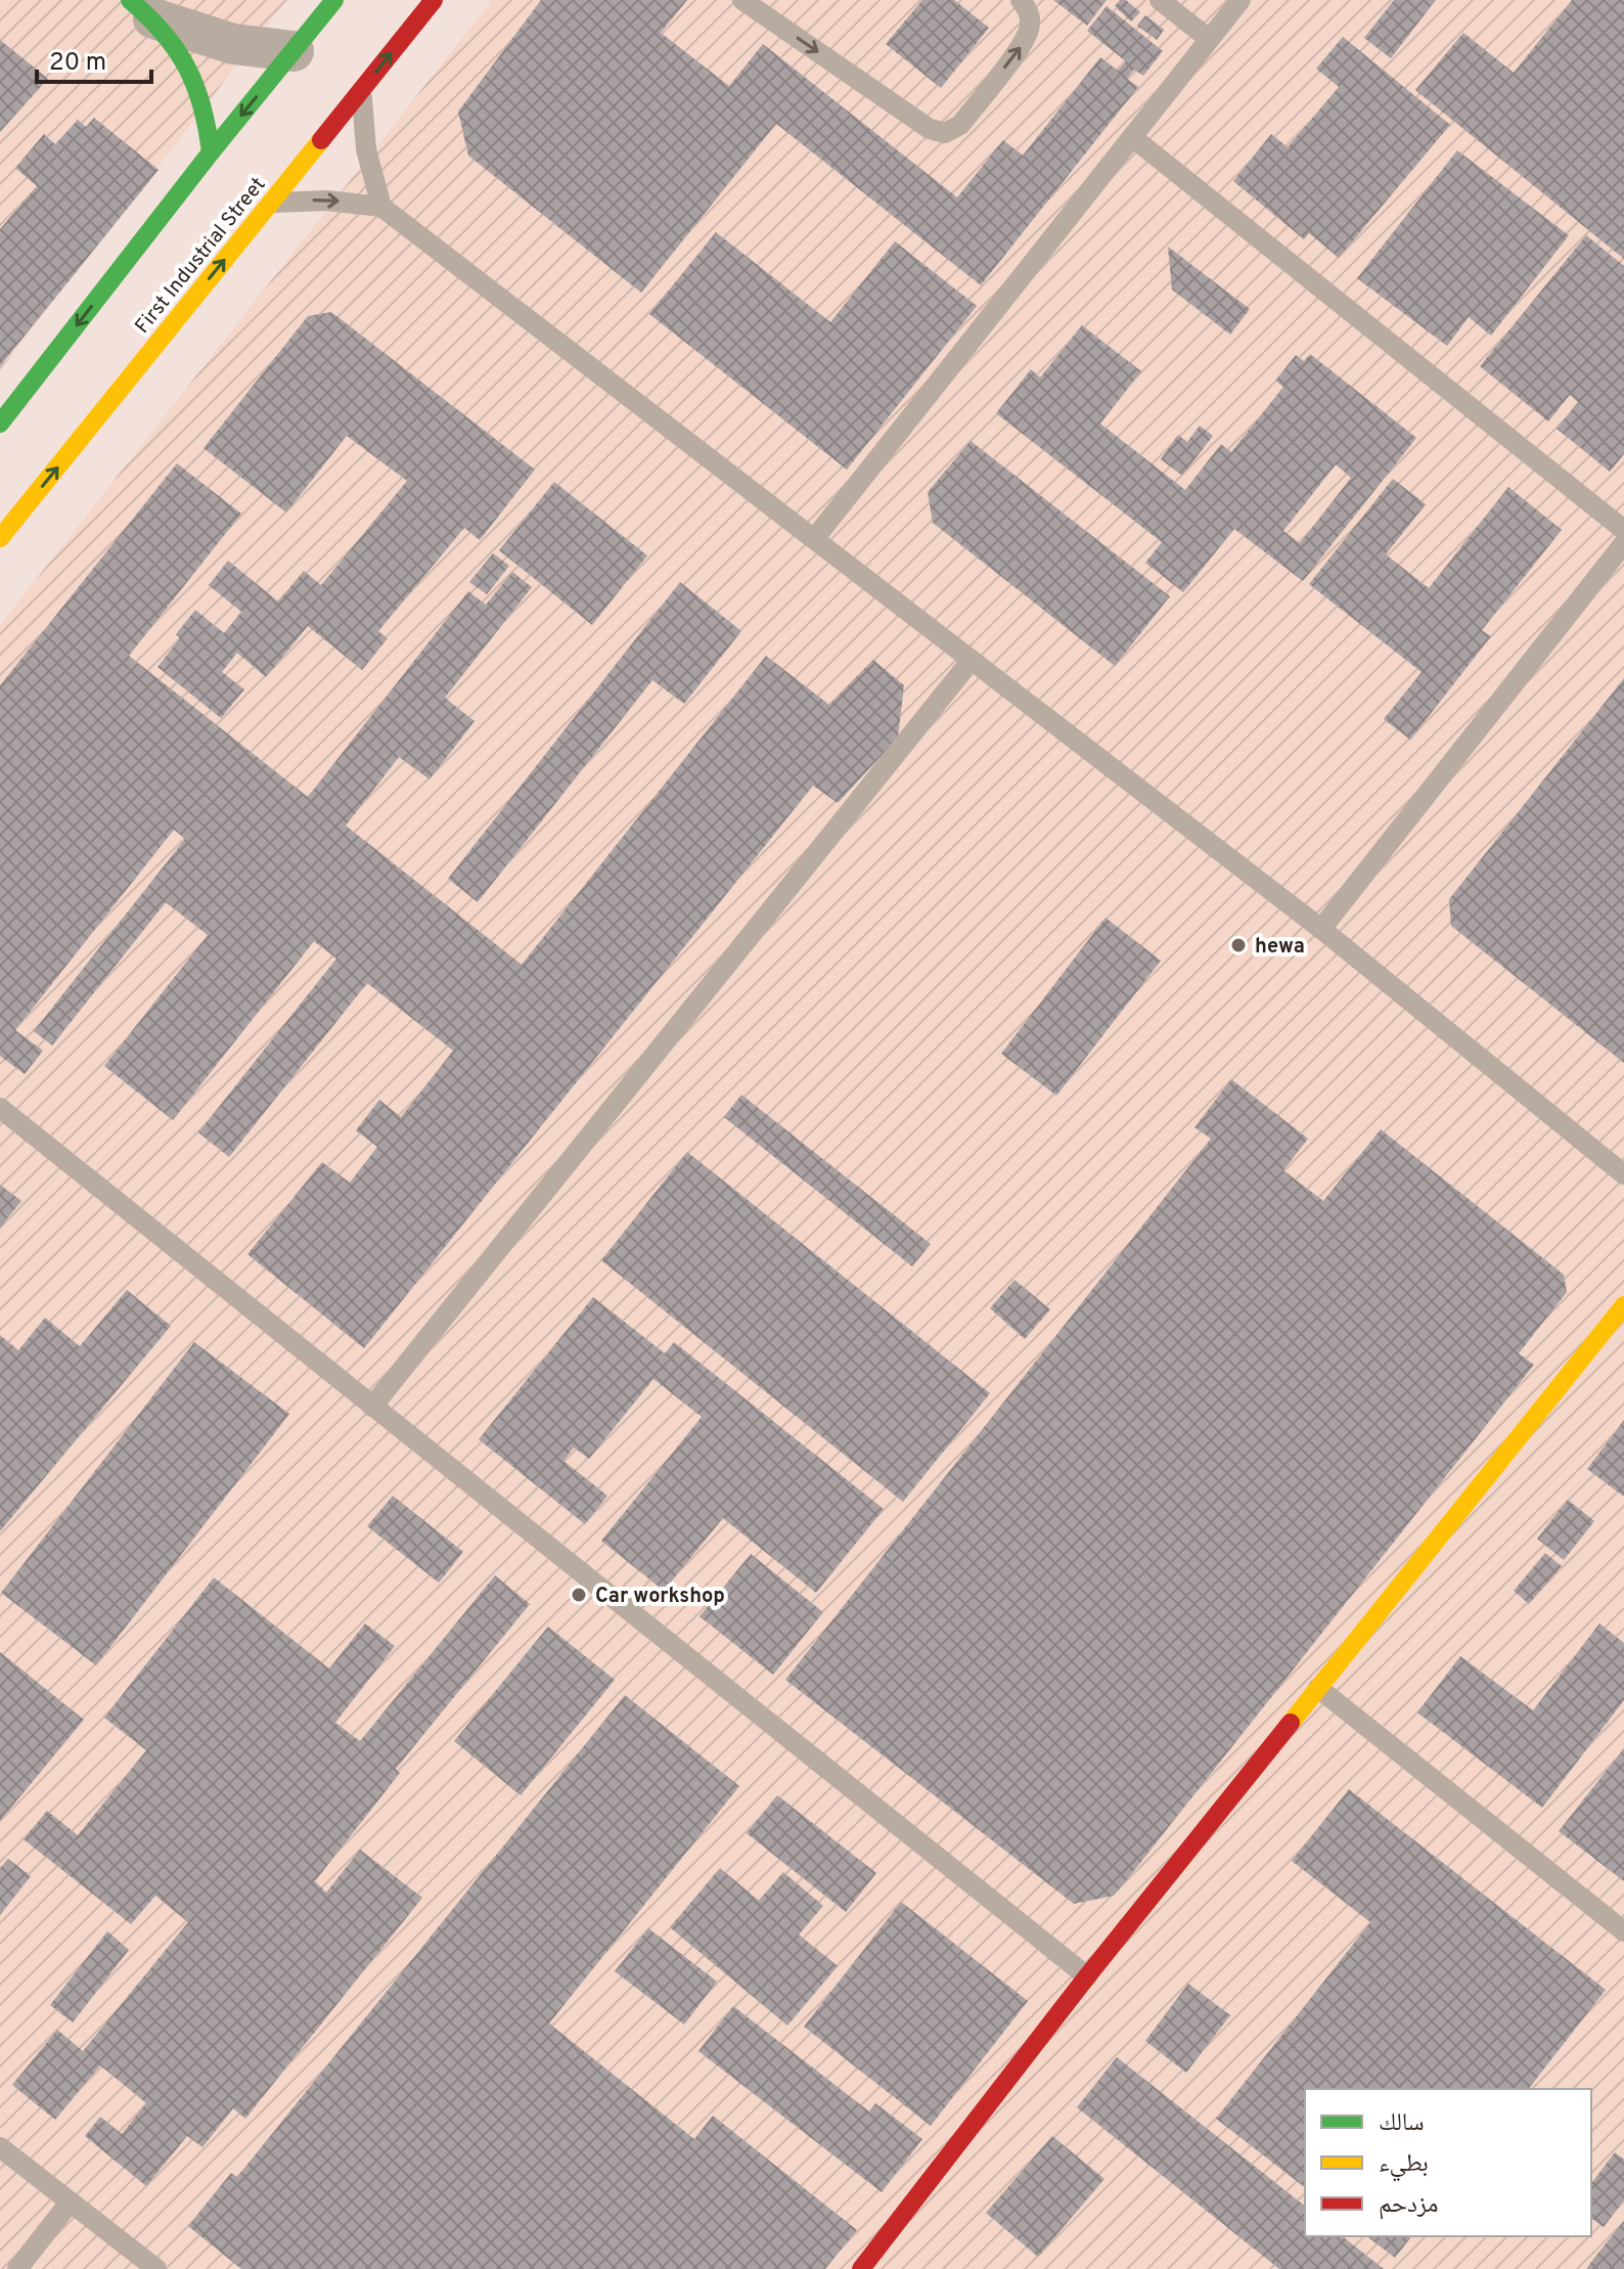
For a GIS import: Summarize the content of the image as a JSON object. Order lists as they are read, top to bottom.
{
  "streets": {
    "street": ["First Industrial Street"]
  },
  "places": ["hewa", "Car workshop"],
  "legend": ["سالك", "بطيء", "مزدحم"],
  "scale_bar": "20 m"
}
